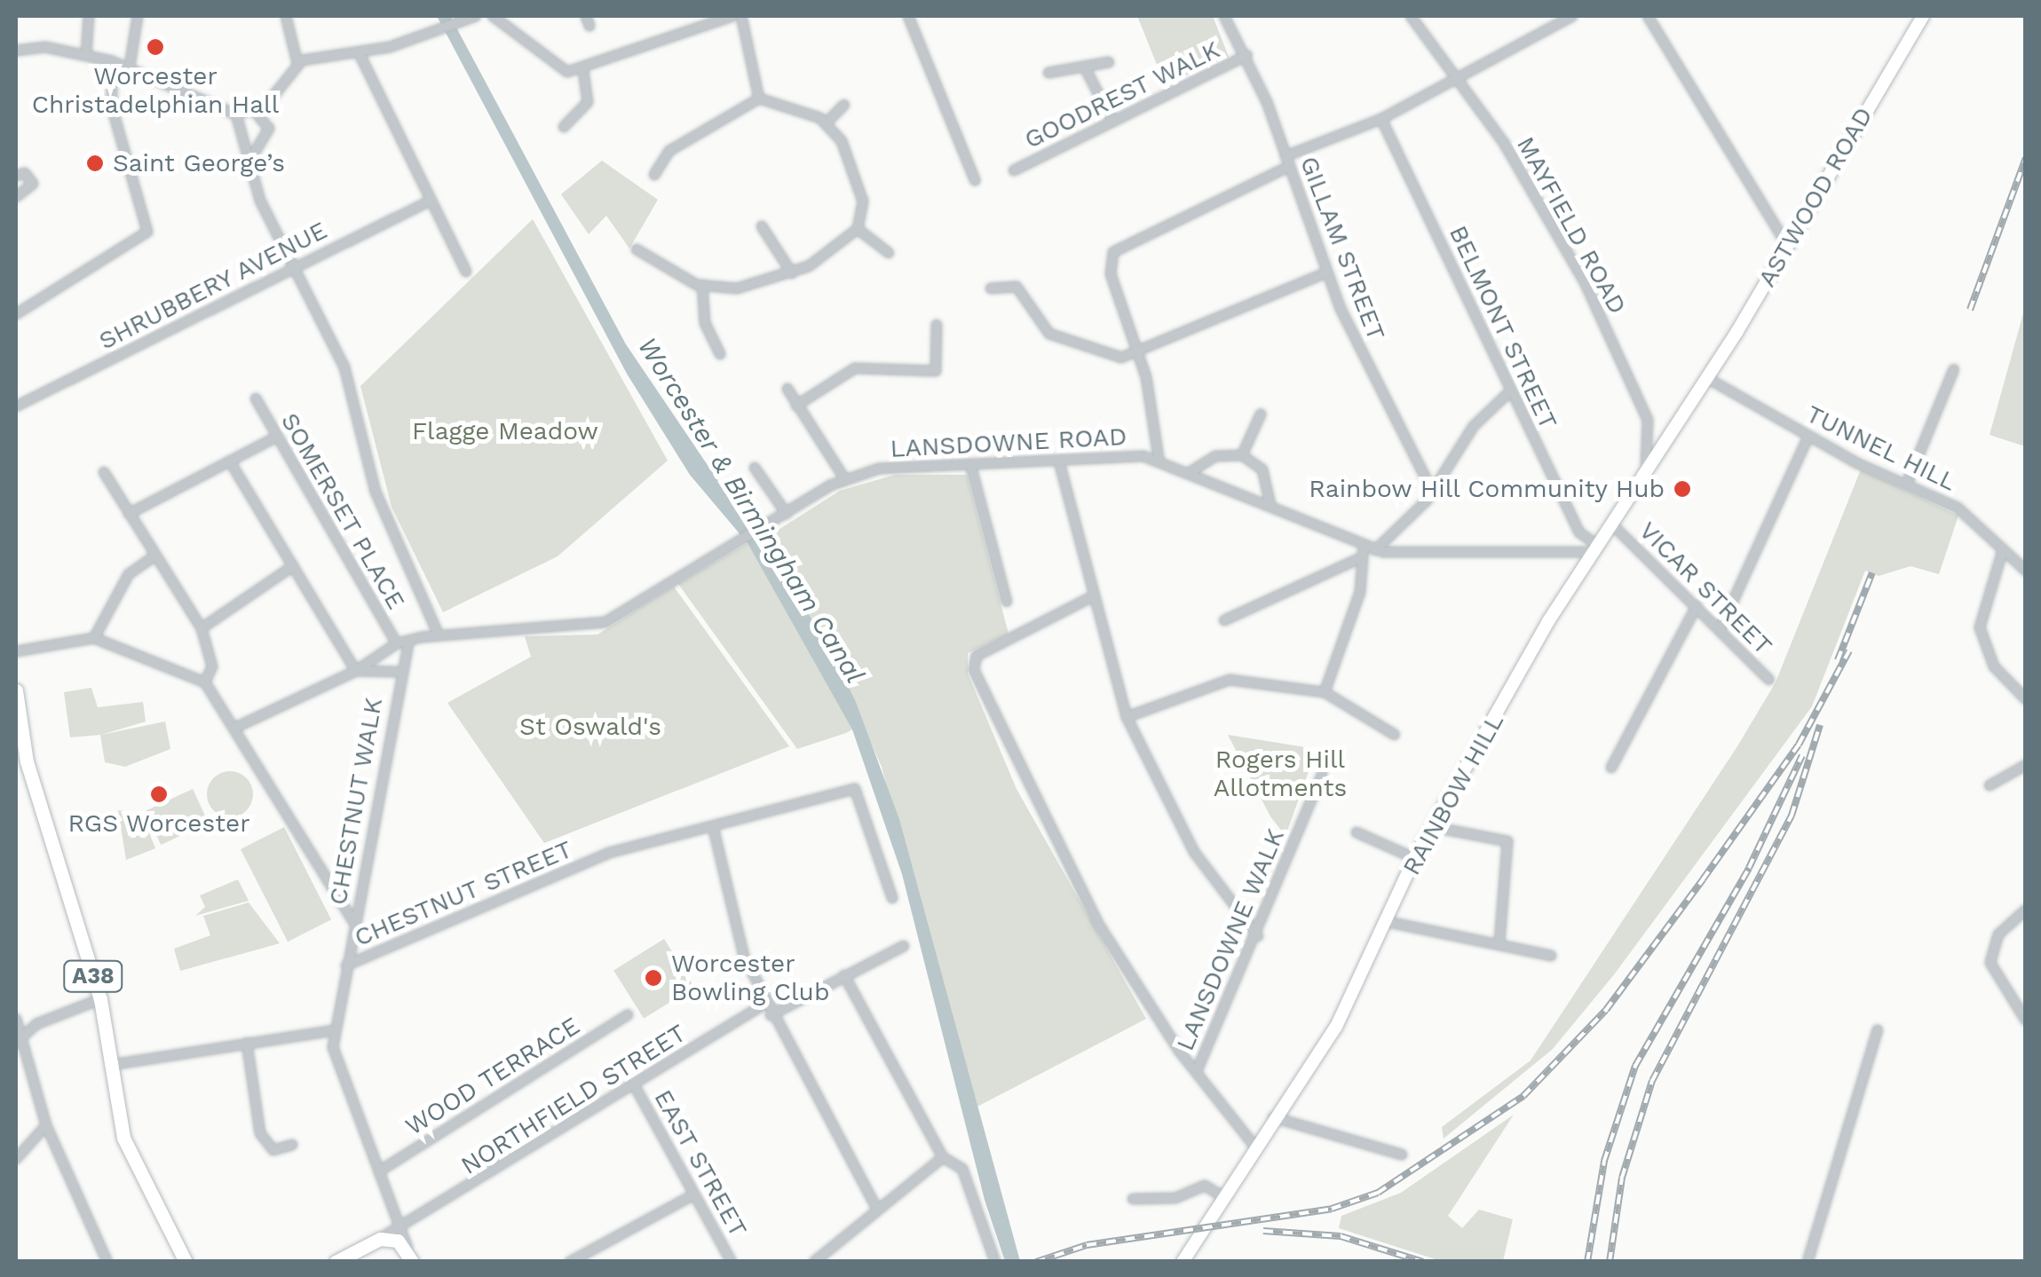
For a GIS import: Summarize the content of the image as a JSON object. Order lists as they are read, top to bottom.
{
  "streets": {
    "main road": ["ASTWOOD ROAD", "RAINBOW HILL", "A38"],
    "street": [
      "GOODREST WALK",
      "MAYFIELD ROAD",
      "GILLAM STREET",
      "SHRUBBERY AVENUE",
      "BELMONT STREET",
      "LANSDOWNE ROAD",
      "TUNNEL HILL",
      "SOMERSET PLACE",
      "VICAR STREET",
      "CHESTNUT WALK",
      "CHESTNUT STREET",
      "LANSDOWNE WALK",
      "WOOD TERRACE",
      "NORTHFIELD STREET",
      "EAST STREET"
    ]
  },
  "crossings": [
    ["GOODREST WALK", "GILLAM STREET"],
    ["ASTWOOD ROAD", "TUNNEL HILL"],
    ["ASTWOOD ROAD", "RAINBOW HILL"],
    ["MAYFIELD ROAD", "RAINBOW HILL"],
    ["BELMONT STREET", "LANSDOWNE ROAD"],
    ["BELMONT STREET", "RAINBOW HILL"],
    ["LANSDOWNE ROAD", "RAINBOW HILL"],
    ["LANSDOWNE ROAD", "CHESTNUT WALK"],
    ["TUNNEL HILL", "RAINBOW HILL"],
    ["VICAR STREET", "RAINBOW HILL"],
    ["CHESTNUT WALK", "CHESTNUT STREET"],
    ["CHESTNUT STREET", "WOOD TERRACE"],
    ["CHESTNUT STREET", "NORTHFIELD STREET"],
    ["NORTHFIELD STREET", "EAST STREET"]
  ],
  "water": ["Worcester & Birmingham Canal"],
  "parks": ["Flagge Meadow", "St Oswald's", "Rogers Hill Allotments"],
  "places": [
    "Worcester Christadelphian Hall",
    "Saint George’s",
    "Rainbow Hill Community Hub",
    "RGS Worcester",
    "Worcester Bowling Club"
  ]
}
